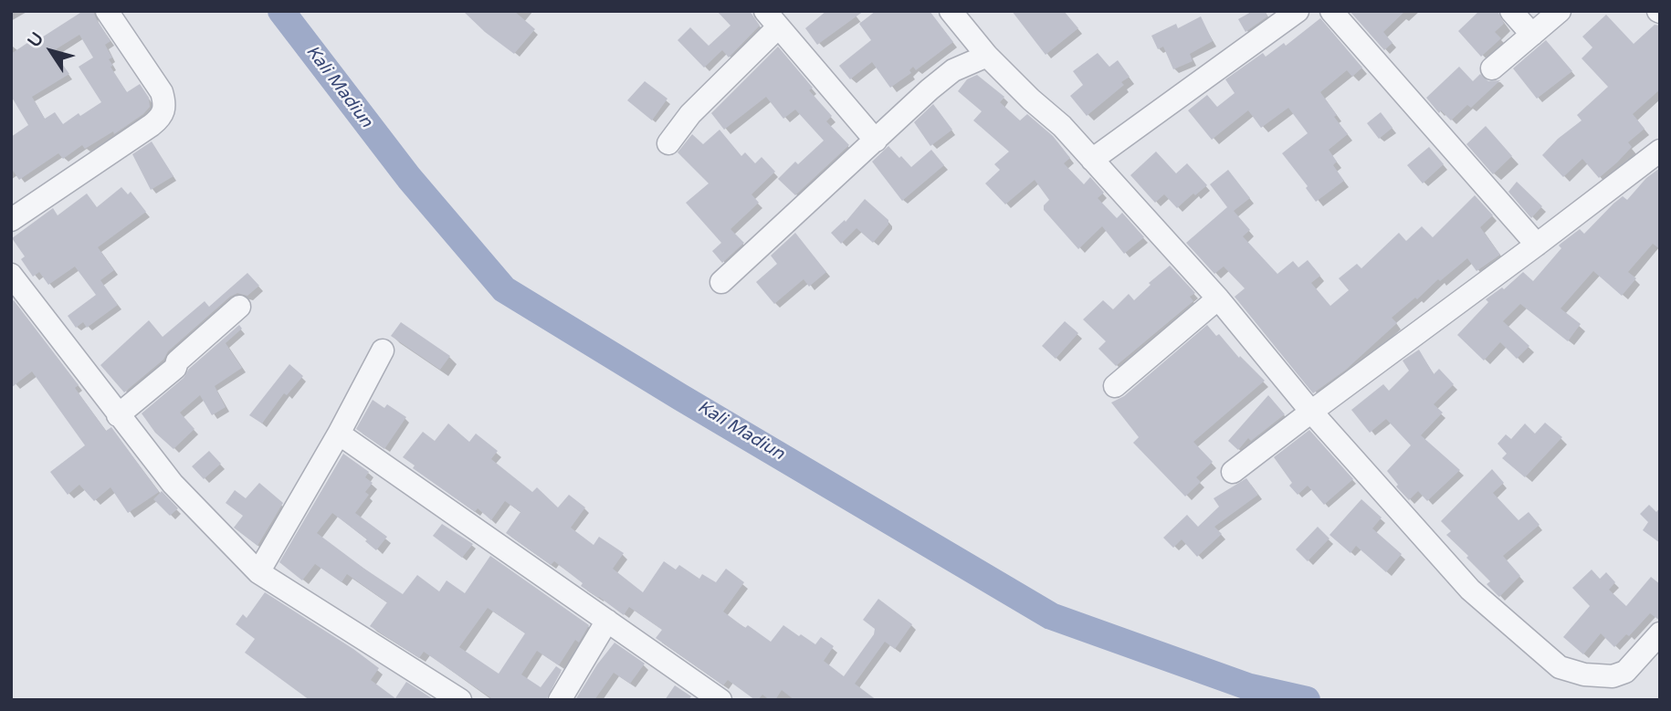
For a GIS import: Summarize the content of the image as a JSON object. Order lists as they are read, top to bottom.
{
  "water": ["Kali Madiun"],
  "north": "top left"
}
